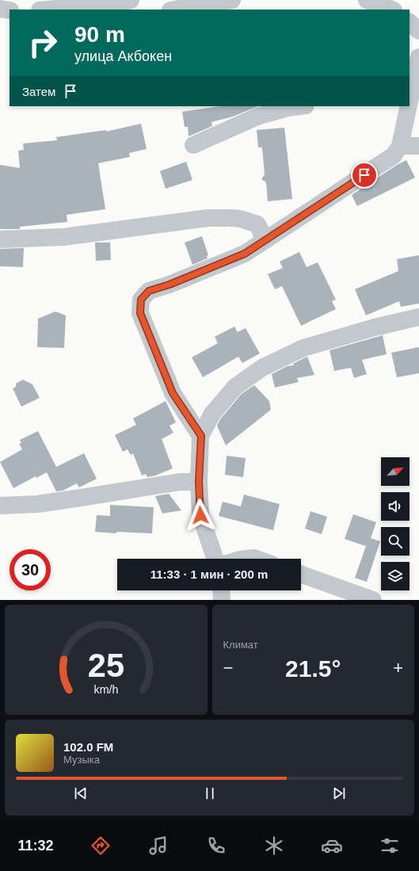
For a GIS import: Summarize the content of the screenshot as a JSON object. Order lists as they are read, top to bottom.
{
  "north": "top right",
  "page": {
    "turn": ["90 m", "улица Акбокен"],
    "then": "Затем",
    "limit": "30",
    "trip": "11:33 · 1 мин · 200 m",
    "tile": "Климат",
    "heat": ["−", "21.5°", "+"],
    "song": ["102.0 FM", "Музыка"],
    "tabs": "11:32",
    "gauge": ["25", "km/h"]
  }
}
